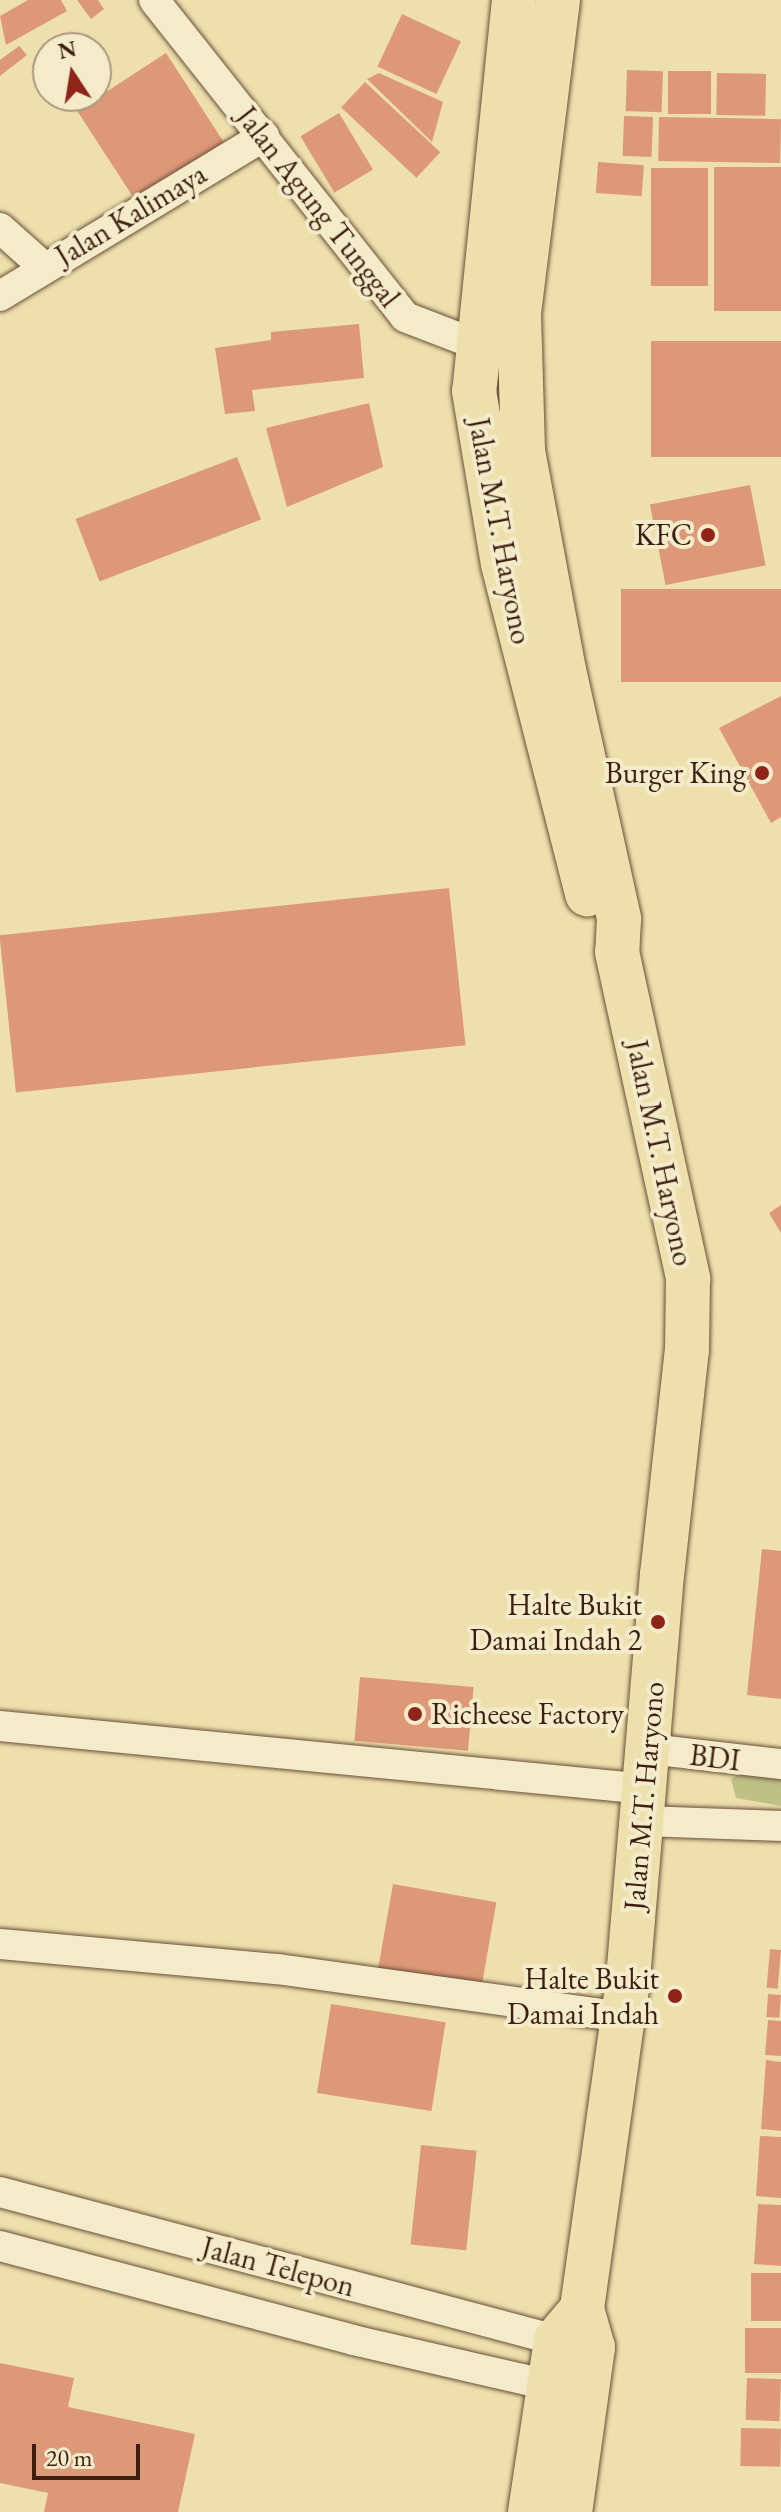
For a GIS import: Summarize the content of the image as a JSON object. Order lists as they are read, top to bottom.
{
  "streets": {
    "main road": ["Jalan M.T. Haryono"],
    "street": [
      "Jalan Agung Tunggal",
      "Jalan Kalimaya",
      "BDI",
      "Jalan Telepon"
    ]
  },
  "crossings": [
    ["Jalan Agung Tunggal", "Jalan Kalimaya"],
    ["Jalan Agung Tunggal", "Jalan M.T. Haryono"],
    ["Jalan M.T. Haryono", "BDI"],
    ["Jalan M.T. Haryono", "Jalan Telepon"]
  ],
  "places": [
    "KFC",
    "Burger King",
    "Halte Bukit Damai Indah 2",
    "Richeese Factory",
    "Halte Bukit Damai Indah"
  ],
  "scale_bar": "20 m",
  "north": "top"
}
